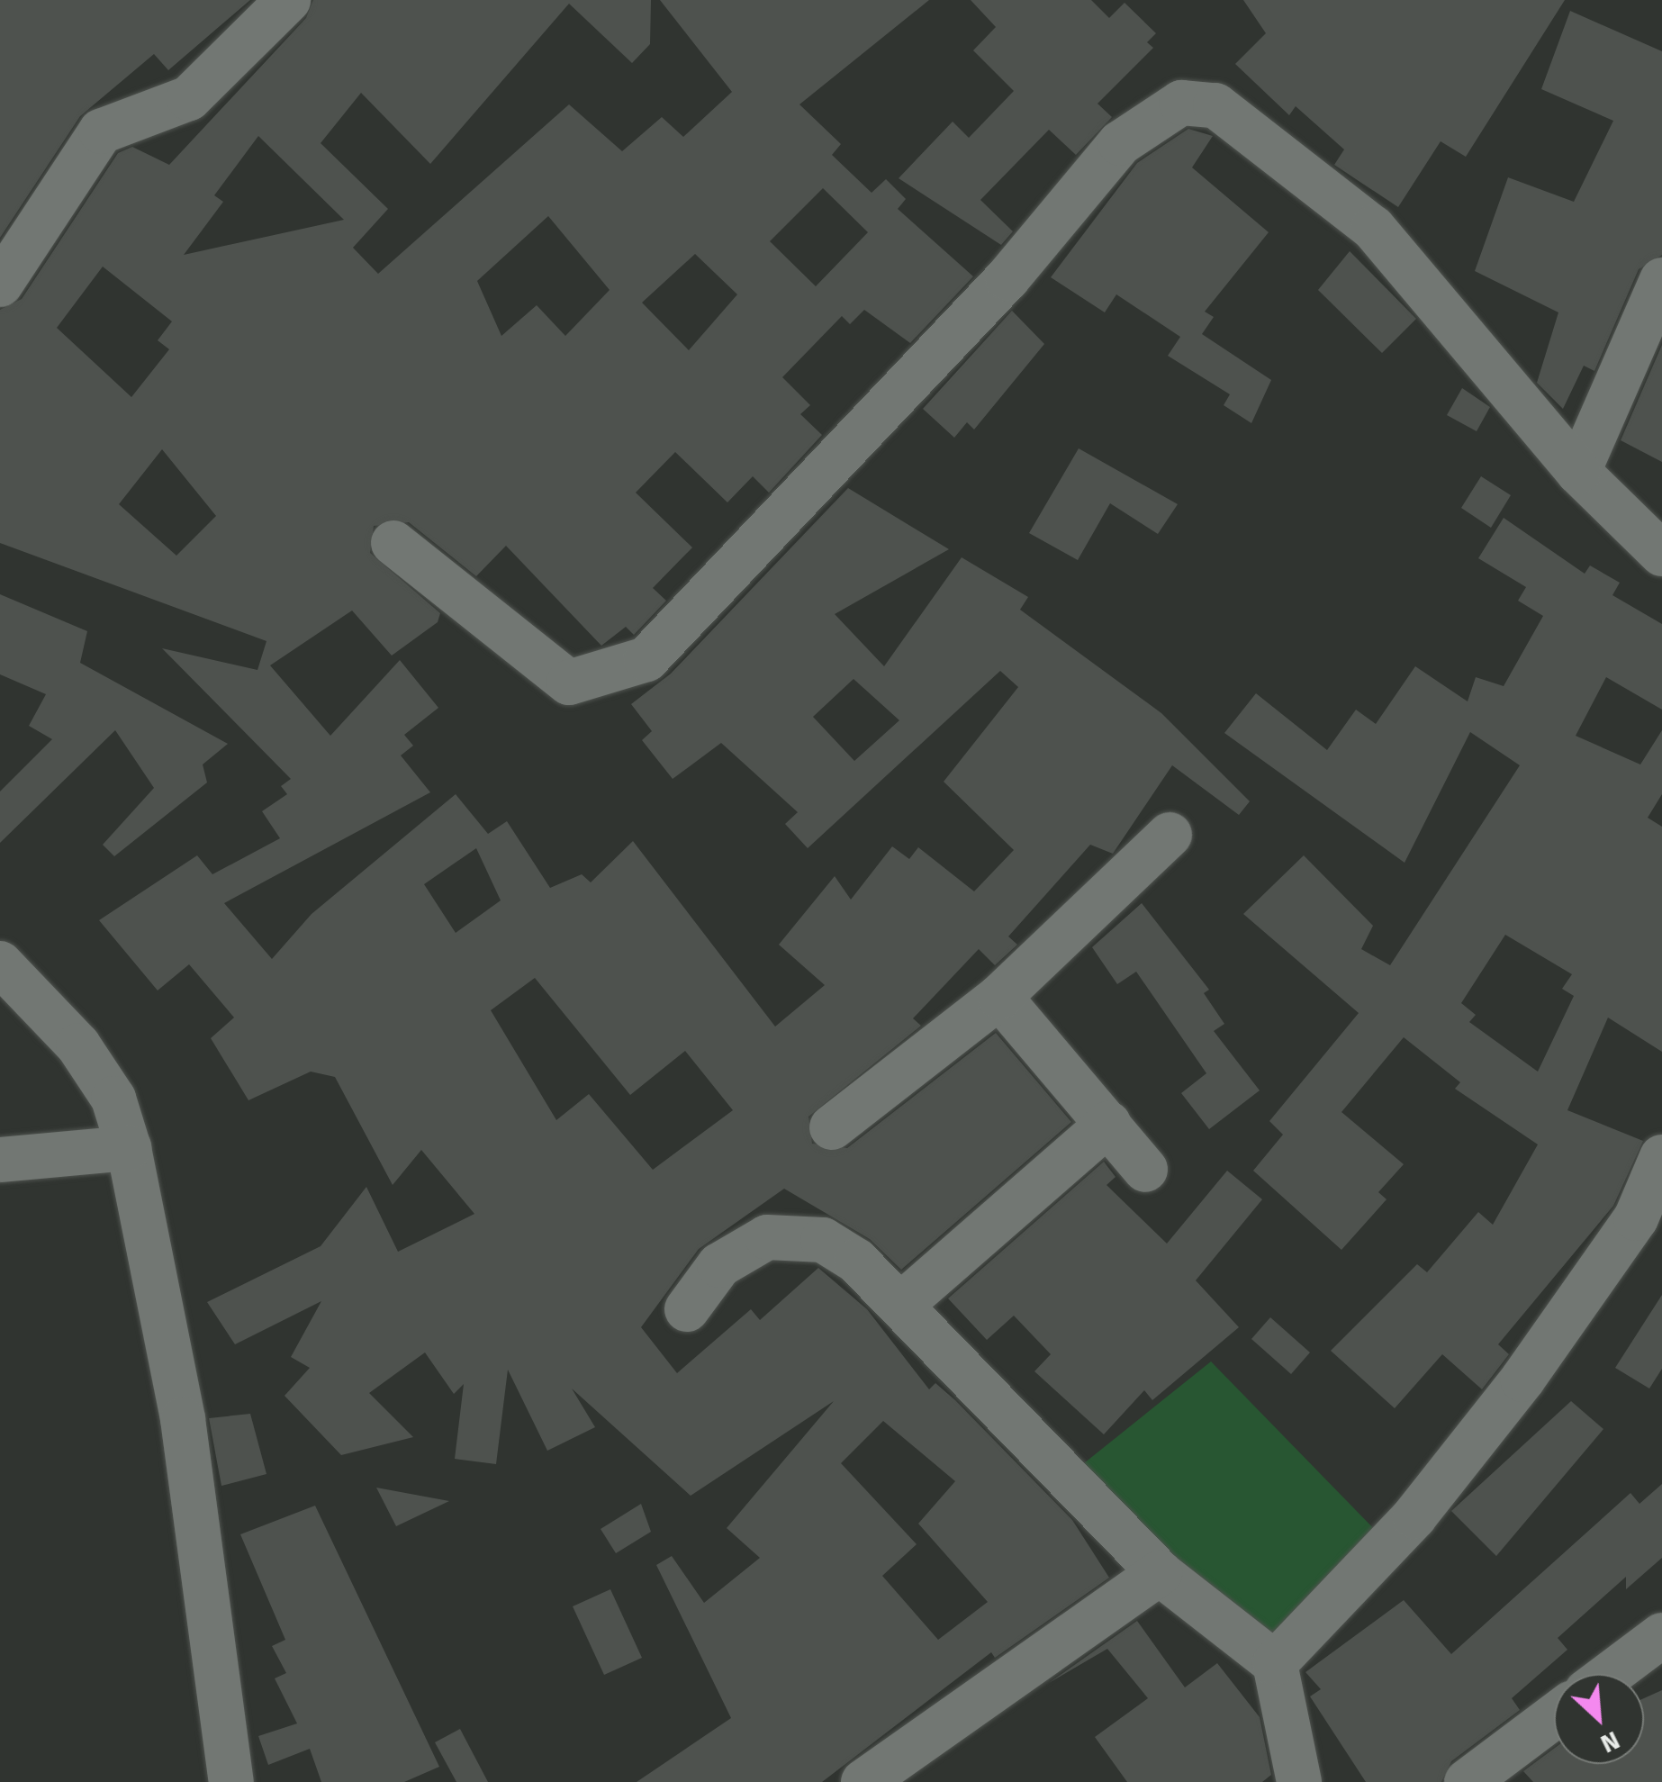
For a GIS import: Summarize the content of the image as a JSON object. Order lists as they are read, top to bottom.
{
  "north": "bottom right"
}
